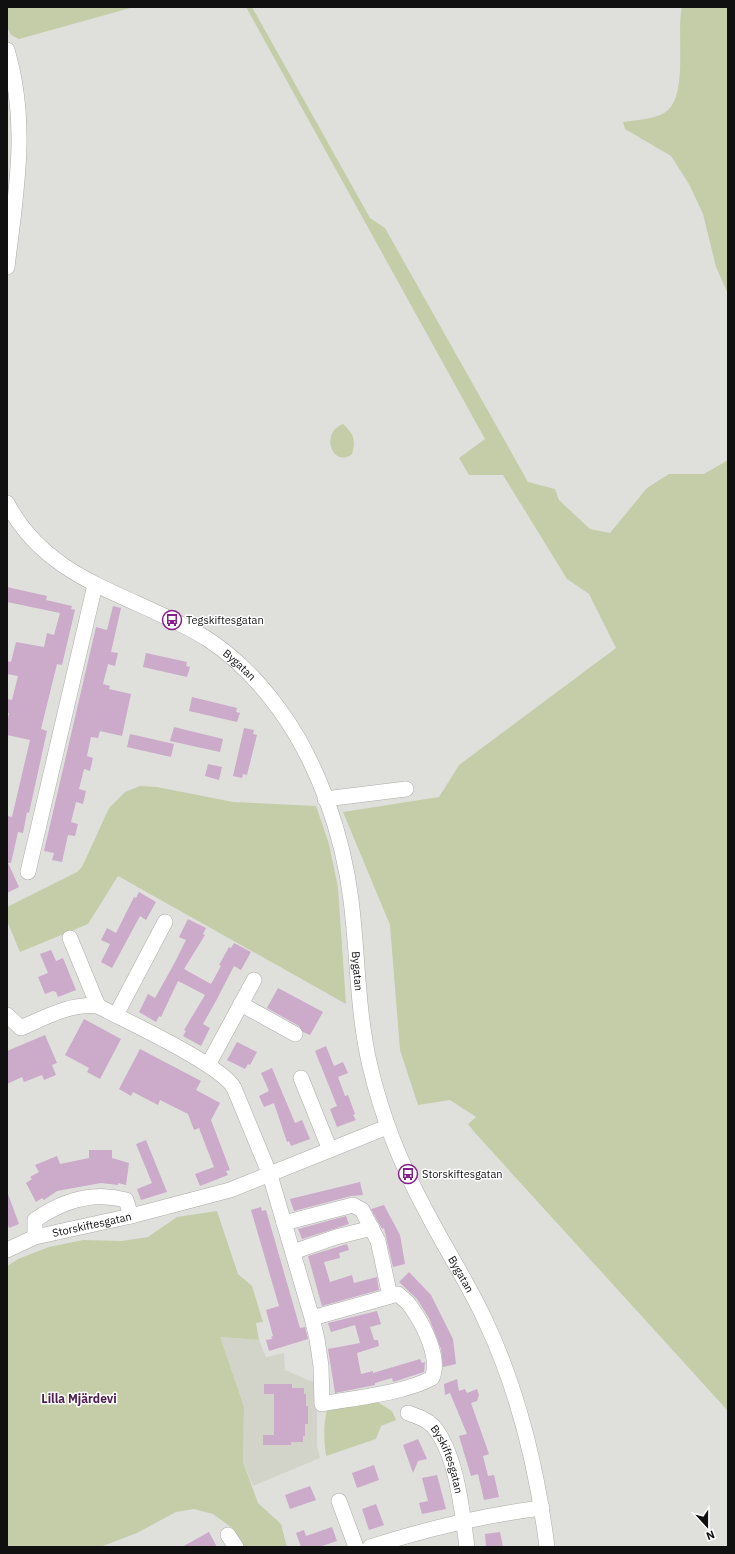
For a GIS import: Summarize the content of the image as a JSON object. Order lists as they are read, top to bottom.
{
  "streets": {
    "street": ["Bygatan", "Storskiftesgatan", "Byskiftesgatan"]
  },
  "crossings": [
    ["Bygatan", "Storskiftesgatan"]
  ],
  "districts": ["Lilla Mjärdevi"],
  "places": {
    "bus stop": ["Tegskiftesgatan", "Storskiftesgatan"]
  },
  "north": "bottom"
}
